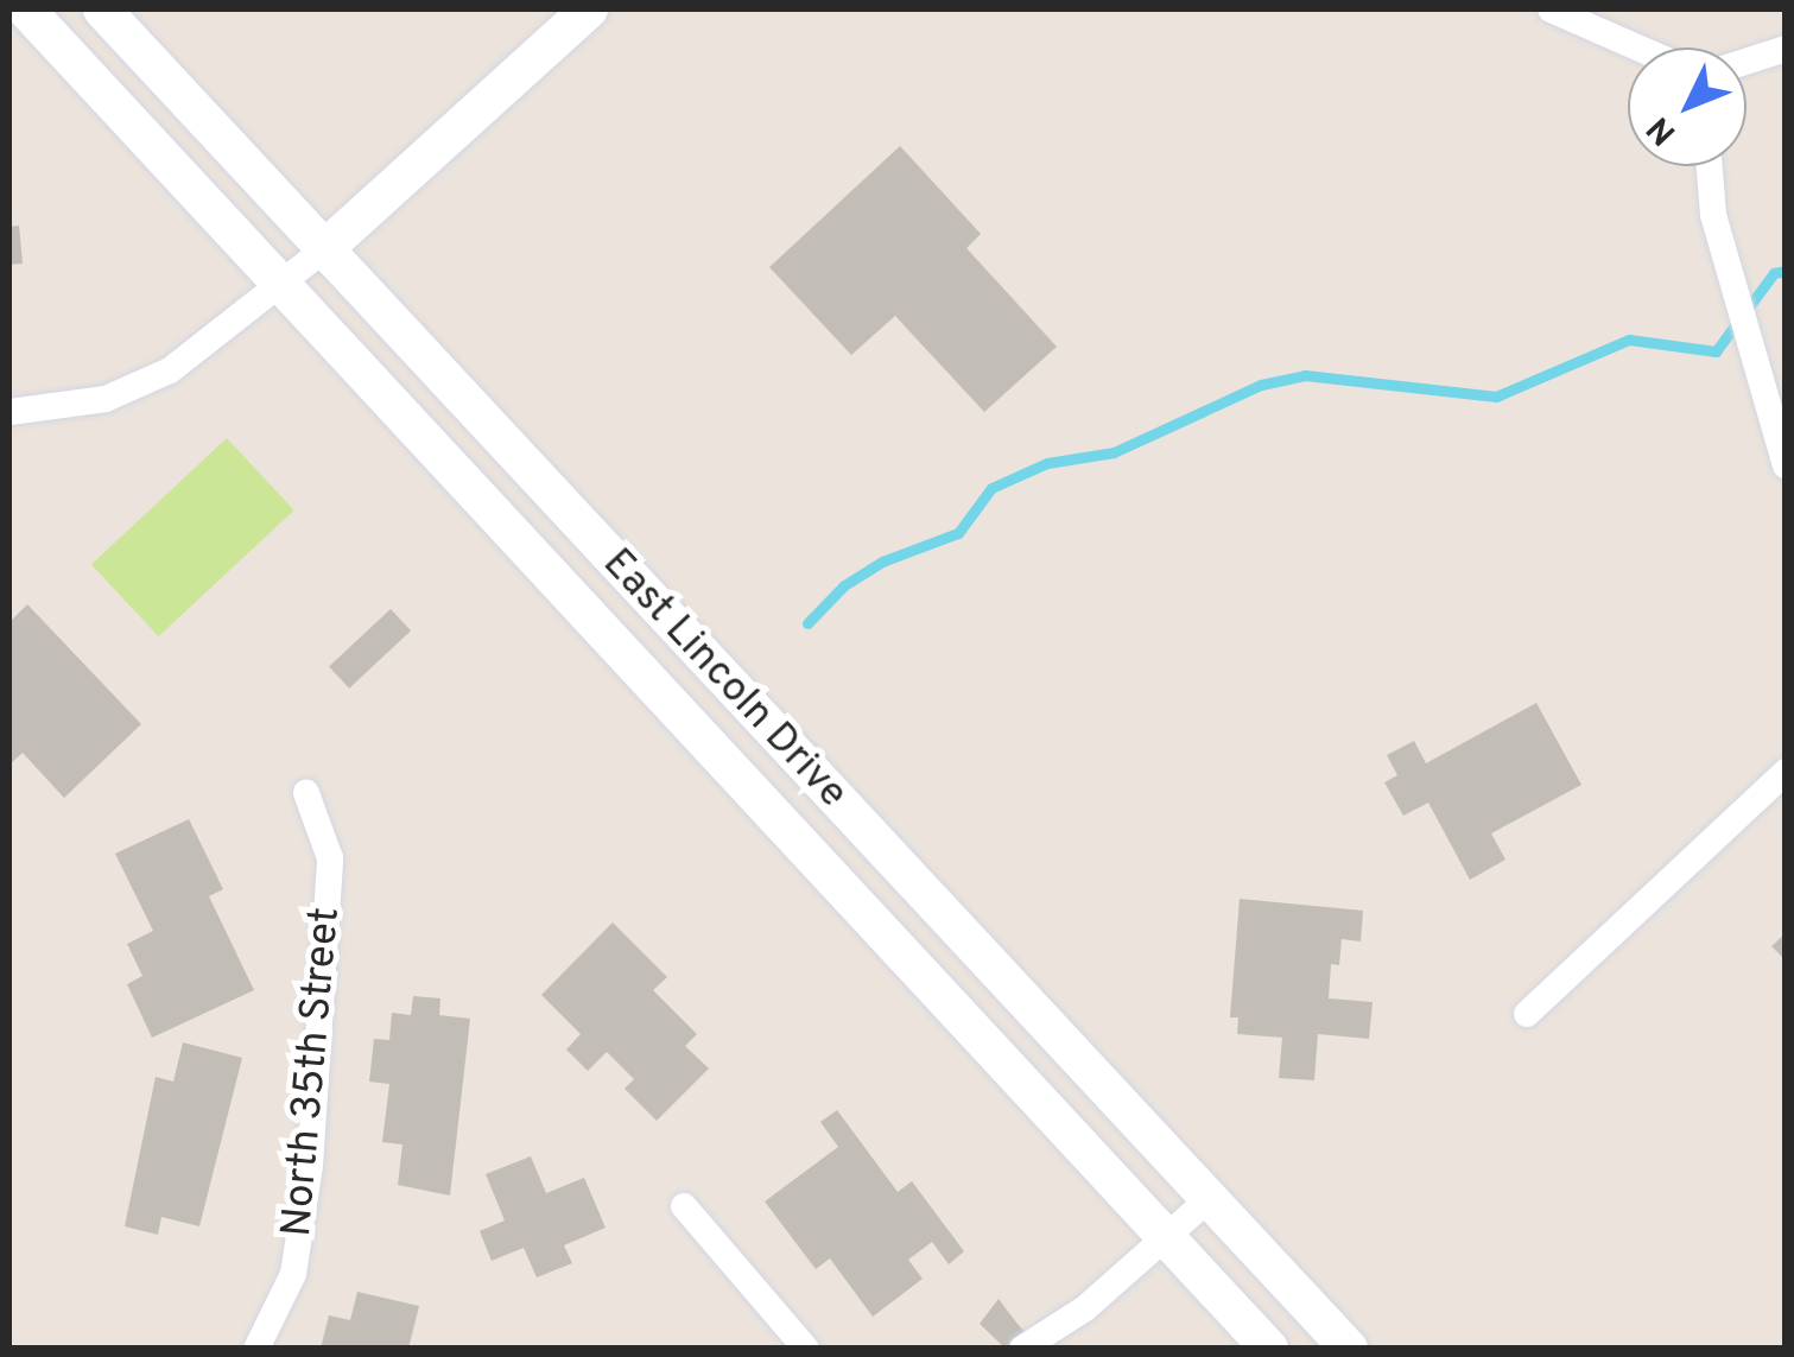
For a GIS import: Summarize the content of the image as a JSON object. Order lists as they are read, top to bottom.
{
  "streets": {
    "main road": ["East Lincoln Drive"],
    "street": ["North 35th Street"]
  },
  "north": "bottom left"
}
